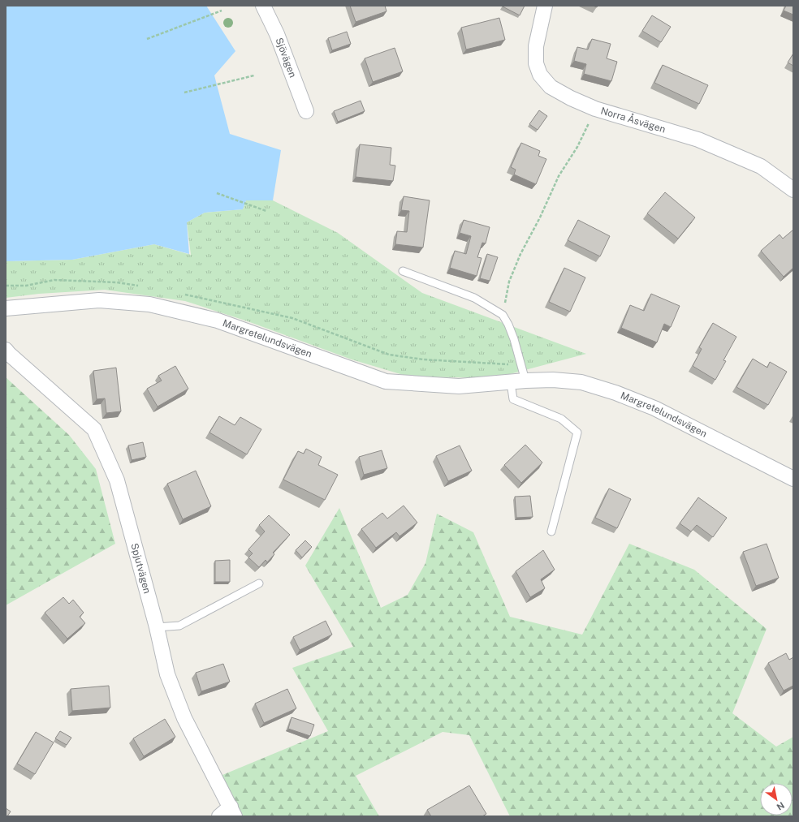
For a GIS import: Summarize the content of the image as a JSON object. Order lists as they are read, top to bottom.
{
  "streets": {
    "street": [
      "Sjövägen",
      "Norra Åsvägen",
      "Margretelundsvägen",
      "Spjutvägen"
    ]
  },
  "north": "bottom right"
}
